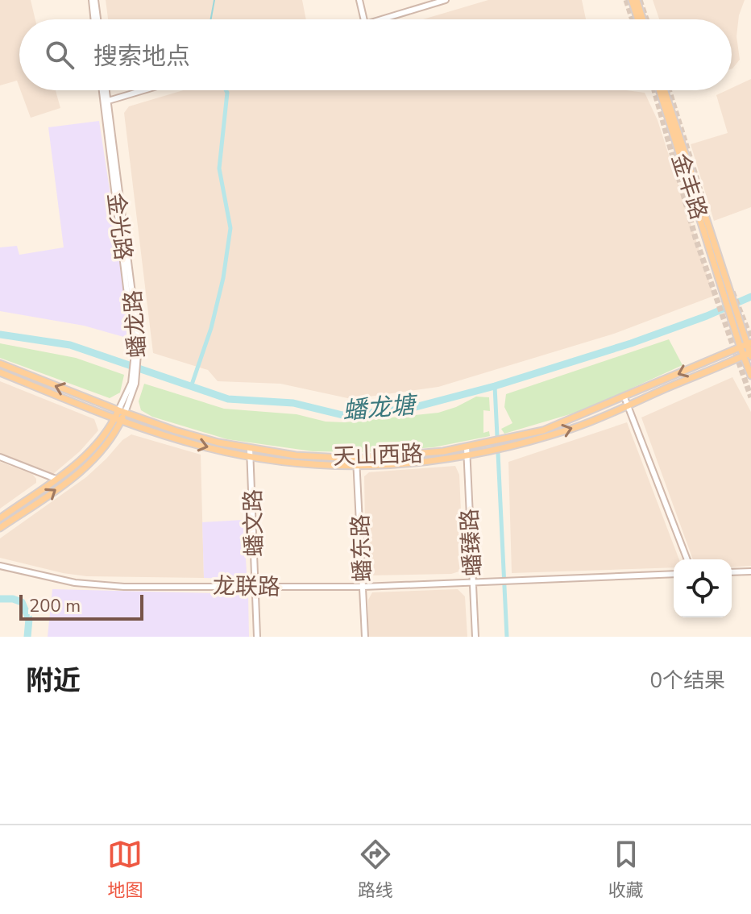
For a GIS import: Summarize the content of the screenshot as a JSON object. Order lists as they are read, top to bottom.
{
  "streets": {
    "main road": ["金丰路", "蟠龙路", "天山西路"],
    "street": [
      "蟠文路",
      "蟠臻路",
      "蟠东路",
      "龙联路"
    ]
  },
  "crossings": [
    ["蟠龙路", "天山西路"],
    ["天山西路", "蟠文路"],
    ["天山西路", "蟠臻路"],
    ["天山西路", "蟠东路"],
    ["蟠文路", "龙联路"],
    ["蟠臻路", "龙联路"],
    ["蟠东路", "龙联路"]
  ],
  "water": ["蟠龙塘"],
  "scale_bar": "200 m",
  "page": {
    "search": "搜索地点",
    "scale": "200 m",
    "heading": ["附近", "0个结果"],
    "nav": ["地图", "路线", "收藏"]
  }
}
